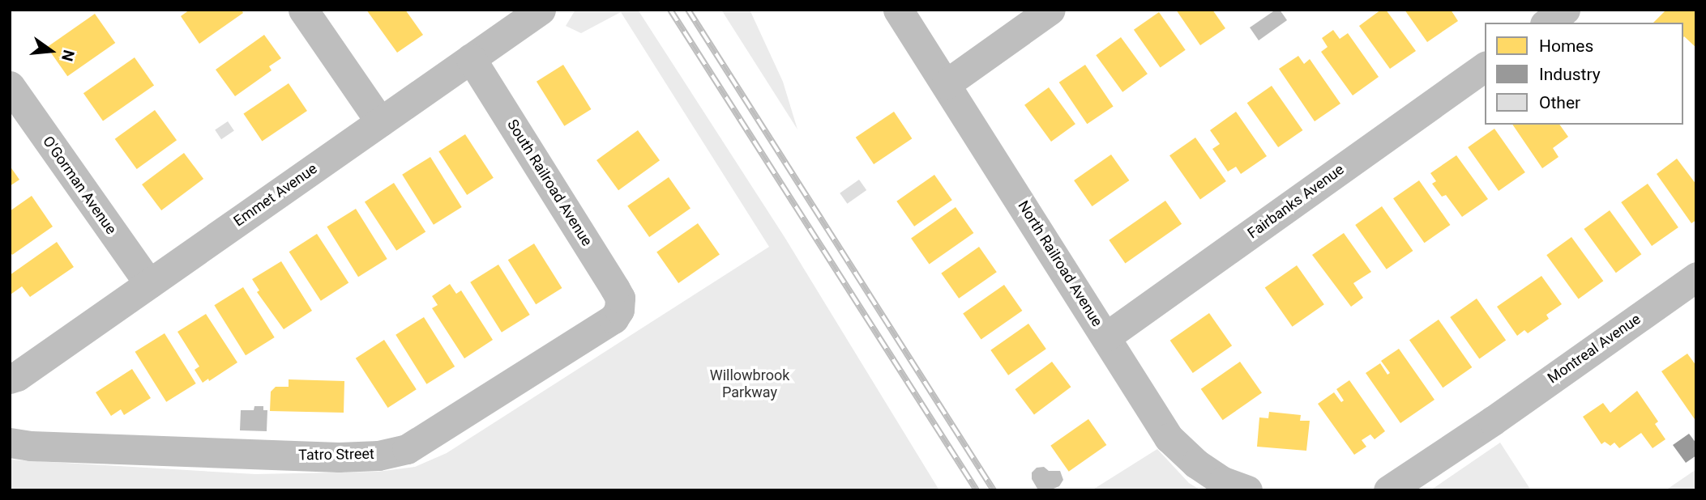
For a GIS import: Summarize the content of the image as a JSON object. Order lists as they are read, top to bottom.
{
  "streets": {
    "street": [
      "South Railroad Avenue",
      "O'Gorman Avenue",
      "Emmet Avenue",
      "Fairbanks Avenue",
      "North Railroad Avenue",
      "Montreal Avenue",
      "Tatro Street"
    ]
  },
  "crossings": [
    ["South Railroad Avenue", "Emmet Avenue"],
    ["South Railroad Avenue", "Tatro Street"],
    ["O'Gorman Avenue", "Emmet Avenue"],
    ["Fairbanks Avenue", "North Railroad Avenue"]
  ],
  "parks": ["Willowbrook Parkway"],
  "legend": ["Homes", "Industry", "Other"],
  "north": "right"
}
